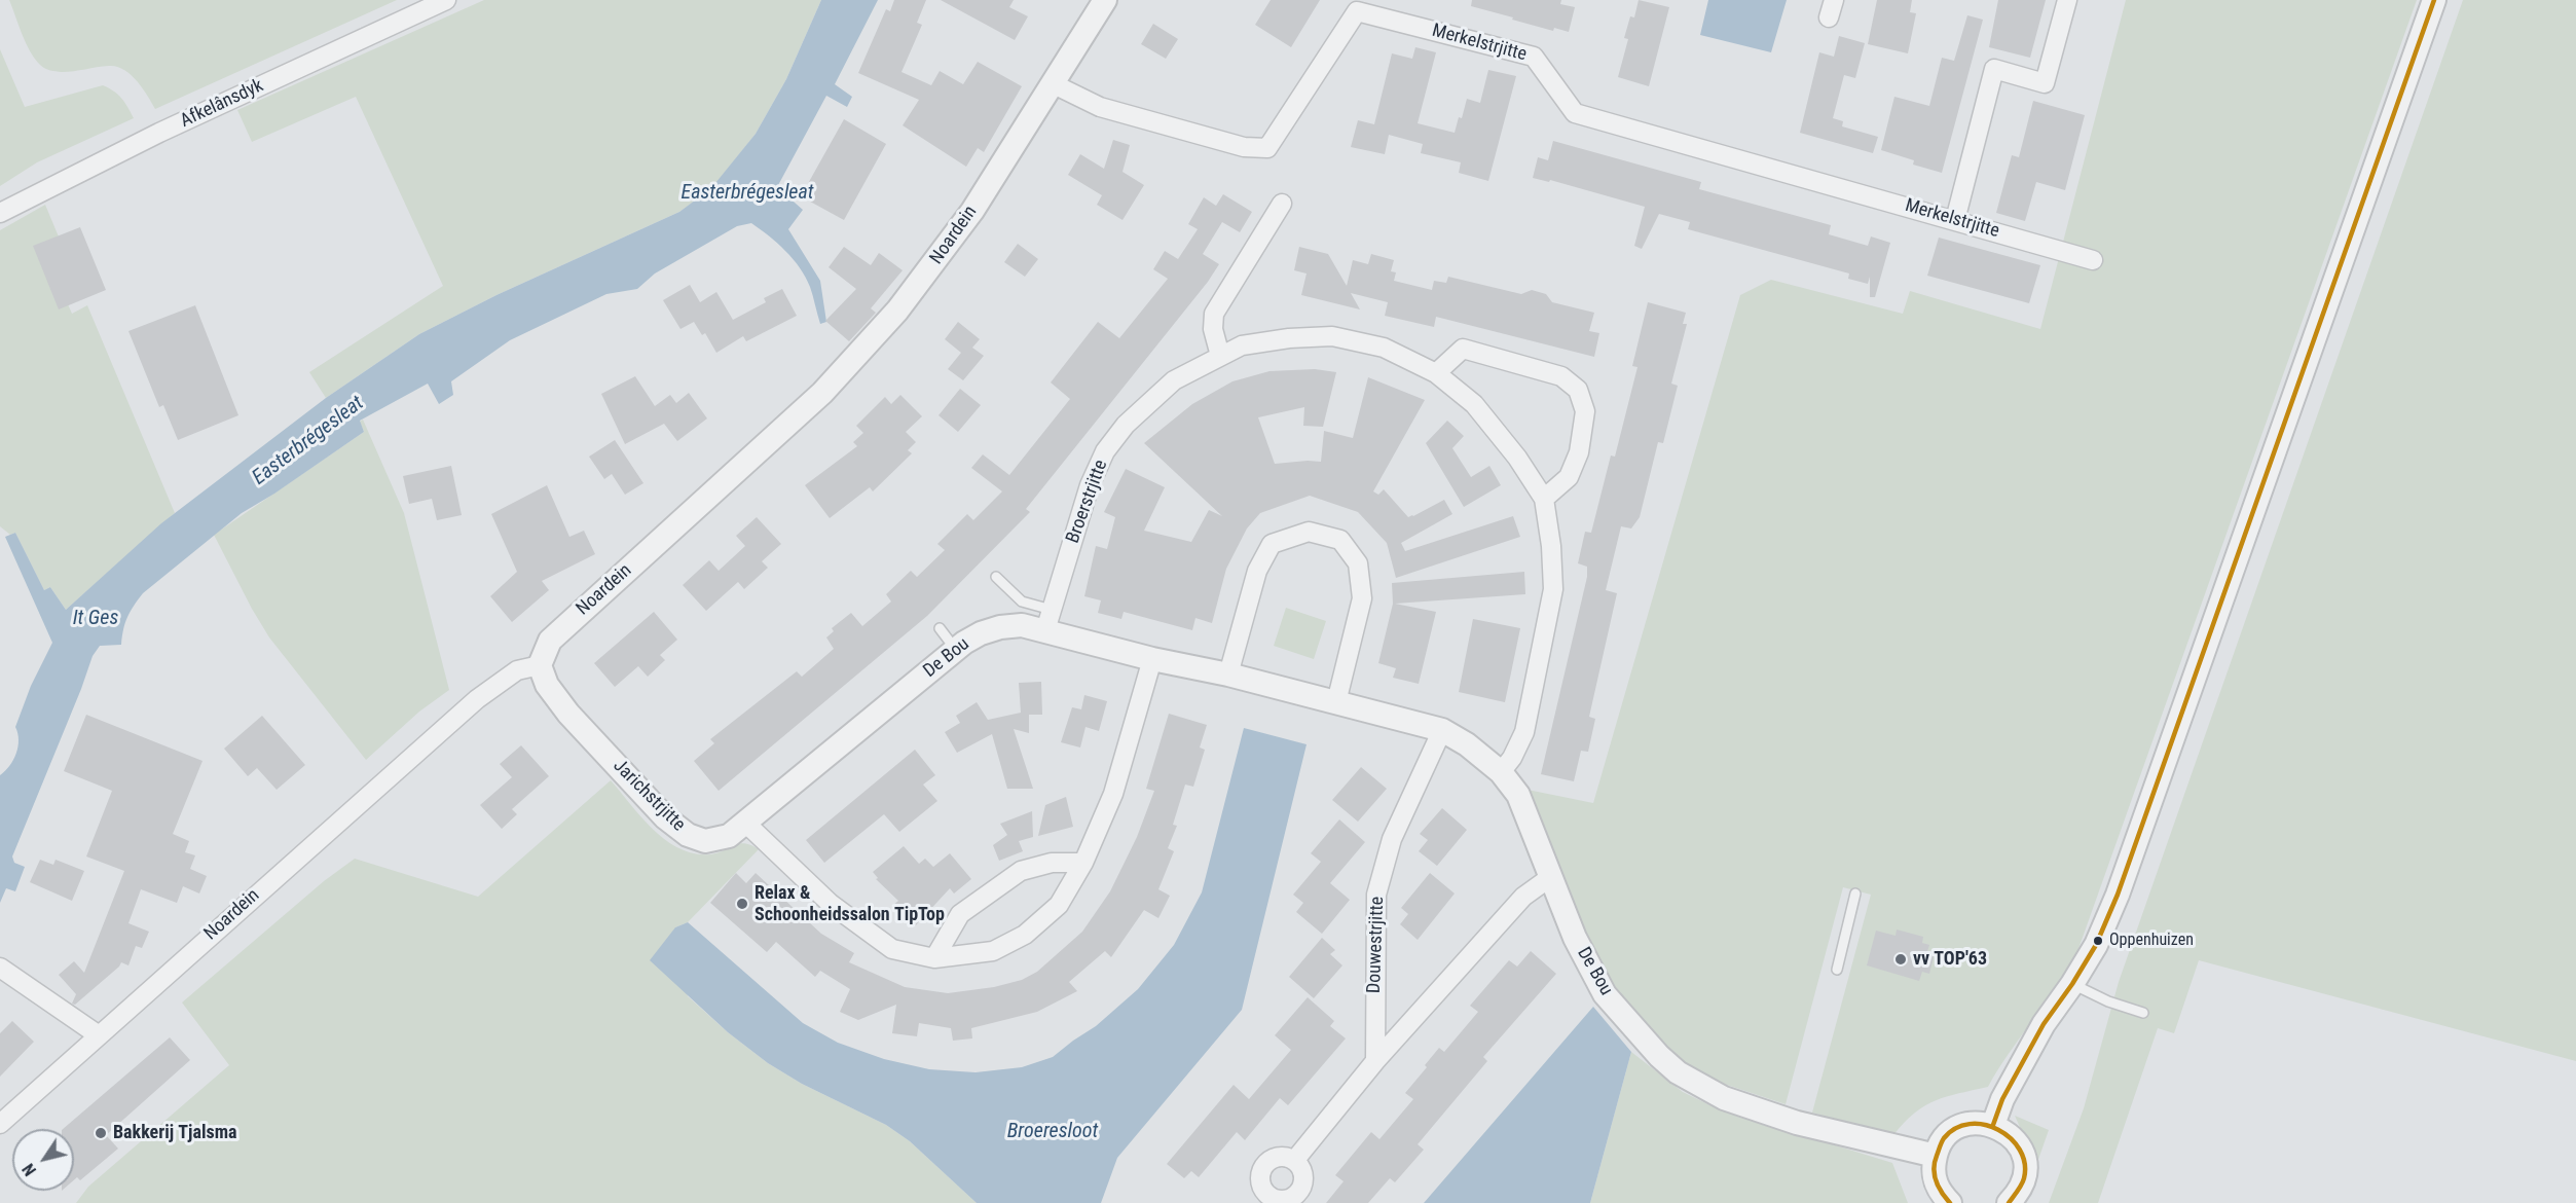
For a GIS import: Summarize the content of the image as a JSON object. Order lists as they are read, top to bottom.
{
  "streets": {
    "street": [
      "Merkelstrjitte",
      "Afkelânsdyk",
      "Noardein",
      "Broerstrjitte",
      "De Bou",
      "Jarichstrjitte",
      "Douwestrjitte"
    ]
  },
  "crossings": [
    ["Merkelstrjitte", "Noardein"],
    ["Noardein", "Jarichstrjitte"],
    ["Broerstrjitte", "De Bou"],
    ["De Bou", "Jarichstrjitte"],
    ["De Bou", "Douwestrjitte"]
  ],
  "water": ["Easterbrégesleat", "It Ges", "Broeresloot"],
  "places": [
    "Relax & Schoonheidssalon TipTop",
    "Oppenhuizen",
    "vv TOP'63",
    "Bakkerij Tjalsma"
  ],
  "north": "bottom left"
}
